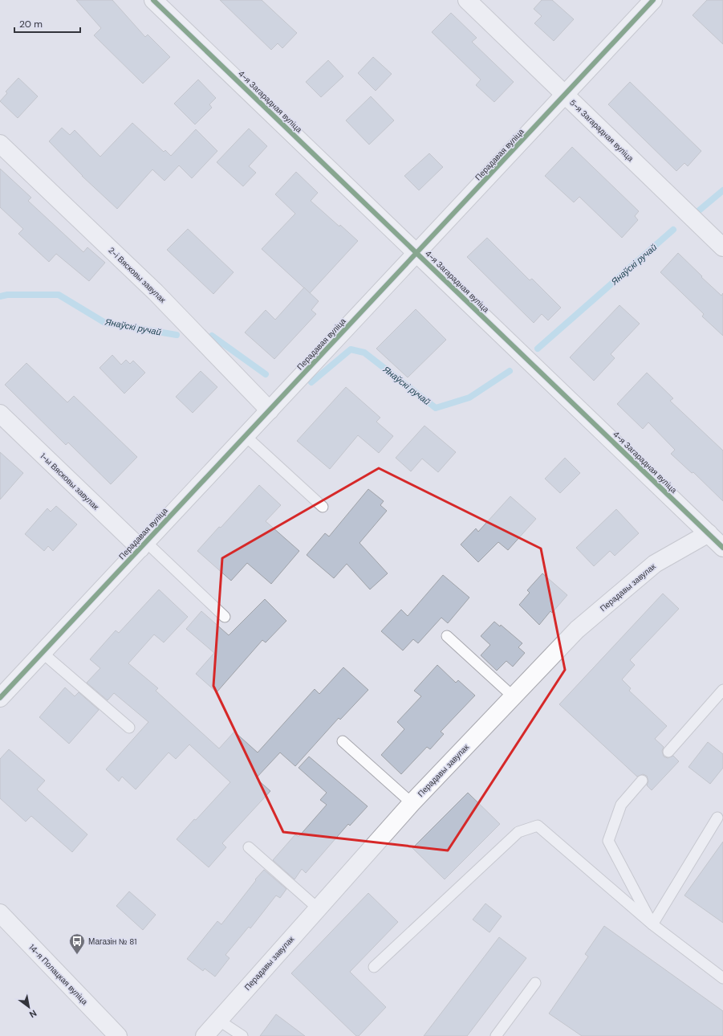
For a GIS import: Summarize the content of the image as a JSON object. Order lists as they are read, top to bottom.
{
  "streets": {
    "street": [
      "4-я Загарадная вуліца",
      "5-я Загарадная вуліца",
      "Перадавая вуліца",
      "2-і Вясковы завулак",
      "1-ы Вясковы завулак",
      "Перадавы завулак",
      "14-я Полацкая вуліца"
    ]
  },
  "crossings": [
    ["4-я Загарадная вуліца", "Перадавая вуліца"],
    ["4-я Загарадная вуліца", "Перадавы завулак"],
    ["5-я Загарадная вуліца", "Перадавая вуліца"],
    ["Перадавая вуліца", "2-і Вясковы завулак"],
    ["Перадавая вуліца", "1-ы Вясковы завулак"]
  ],
  "water": ["Янаўскі ручай"],
  "places": {
    "bus stop": ["Магазін № 81"]
  },
  "scale_bar": "20 m",
  "north": "bottom right"
}
